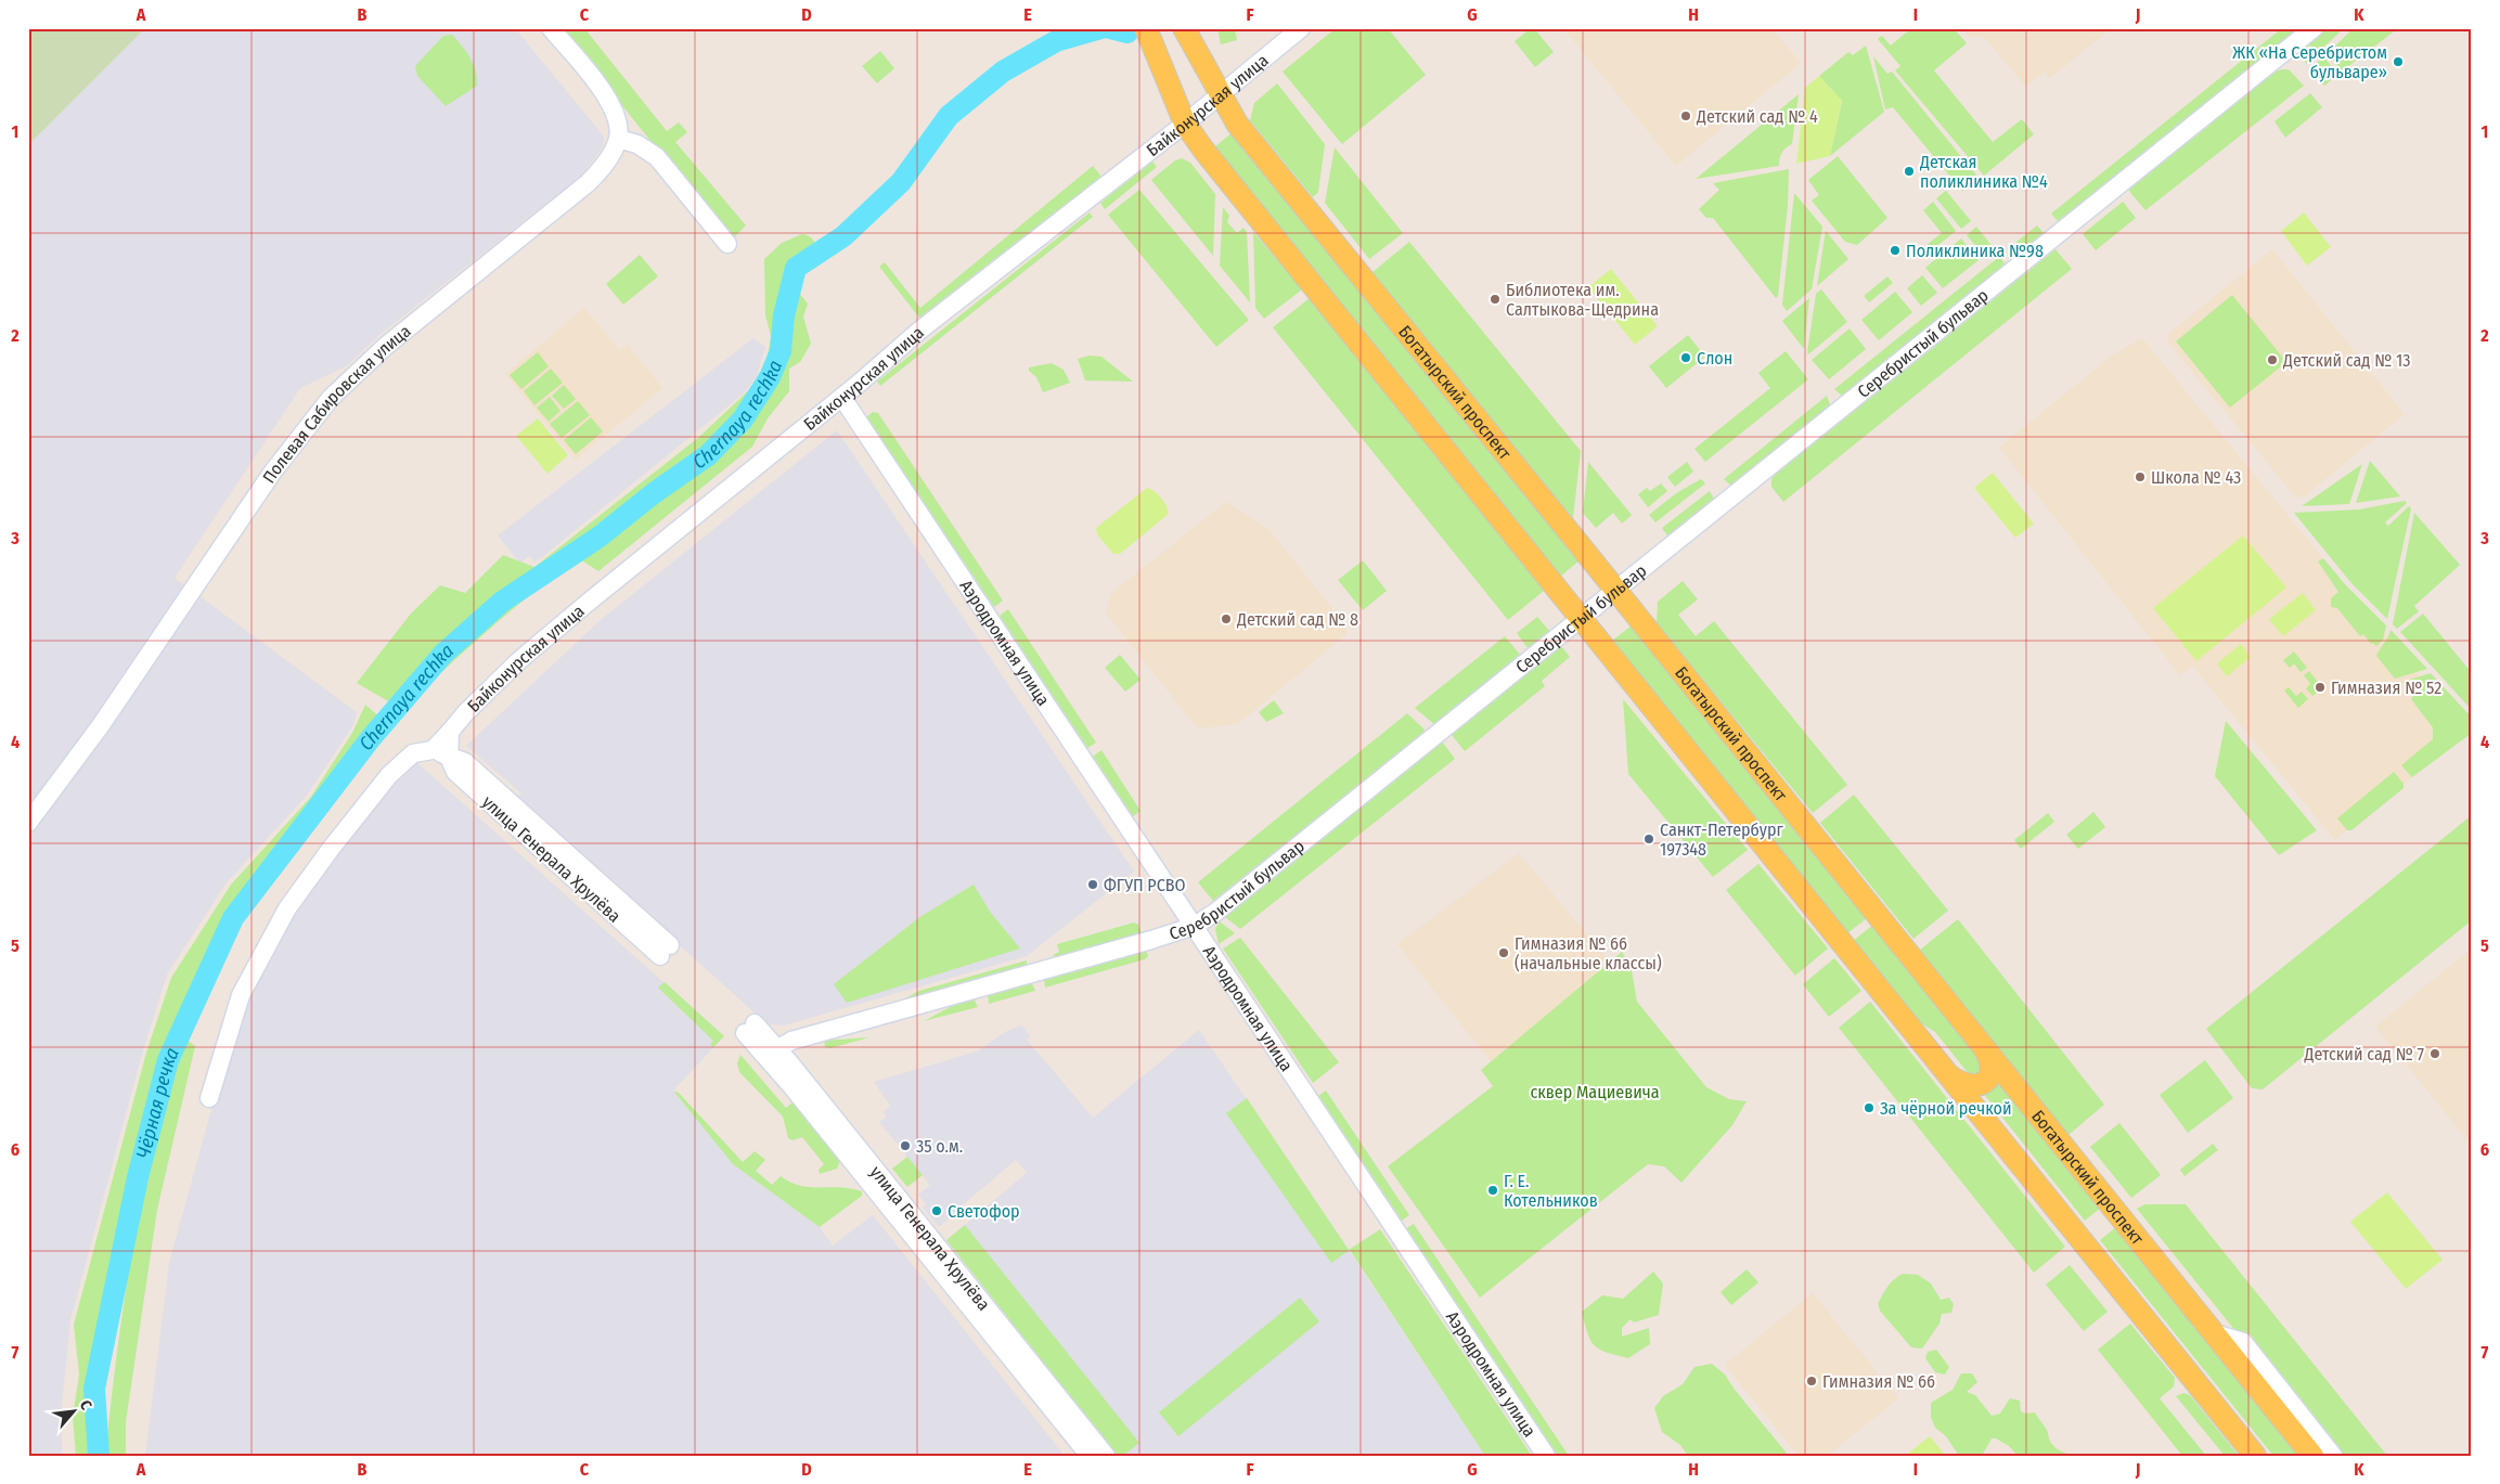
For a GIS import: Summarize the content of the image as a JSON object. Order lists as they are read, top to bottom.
{
  "streets": {
    "main road": ["Богатырский проспект"],
    "street": [
      "Байконурская улица",
      "Серебристый бульвар",
      "Полевая Сабировская улица",
      "Аэродромная улица",
      "улица Генерала Хрулёва"
    ]
  },
  "crossings": [
    ["Байконурская улица", "Богатырский проспект"],
    ["Байконурская улица", "Аэродромная улица"],
    ["Байконурская улица", "улица Генерала Хрулёва"],
    ["Серебристый бульвар", "Богатырский проспект"],
    ["Серебристый бульвар", "Аэродромная улица"],
    ["Серебристый бульвар", "улица Генерала Хрулёва"]
  ],
  "water": ["Chernaya rechka", "Чёрная речка"],
  "parks": ["сквер Мациевича"],
  "places": [
    "ЖК «На Серебристом бульваре»",
    "Детский сад № 4",
    "Детская поликлиника №4",
    "Поликлиника №98",
    "Библиотека им. Салтыкова-Щедрина",
    "Слон",
    "Детский сад № 13",
    "Школа № 43",
    "Детский сад № 8",
    "Гимназия № 52",
    "Санкт-Петербург 197348",
    "ФГУП РСВО",
    "Гимназия № 66 (начальные классы)",
    "Детский сад № 7",
    "За чёрной речкой",
    "35 о.м.",
    "Г. Е. Котельников",
    "Светофор",
    "Гимназия № 66"
  ],
  "north": "top right",
  "grid": {
    "columns": [
      "A",
      "B",
      "C",
      "D",
      "E",
      "F",
      "G",
      "H",
      "I",
      "J",
      "K"
    ],
    "rows": [
      "1",
      "2",
      "3",
      "4",
      "5",
      "6",
      "7"
    ]
  }
}
